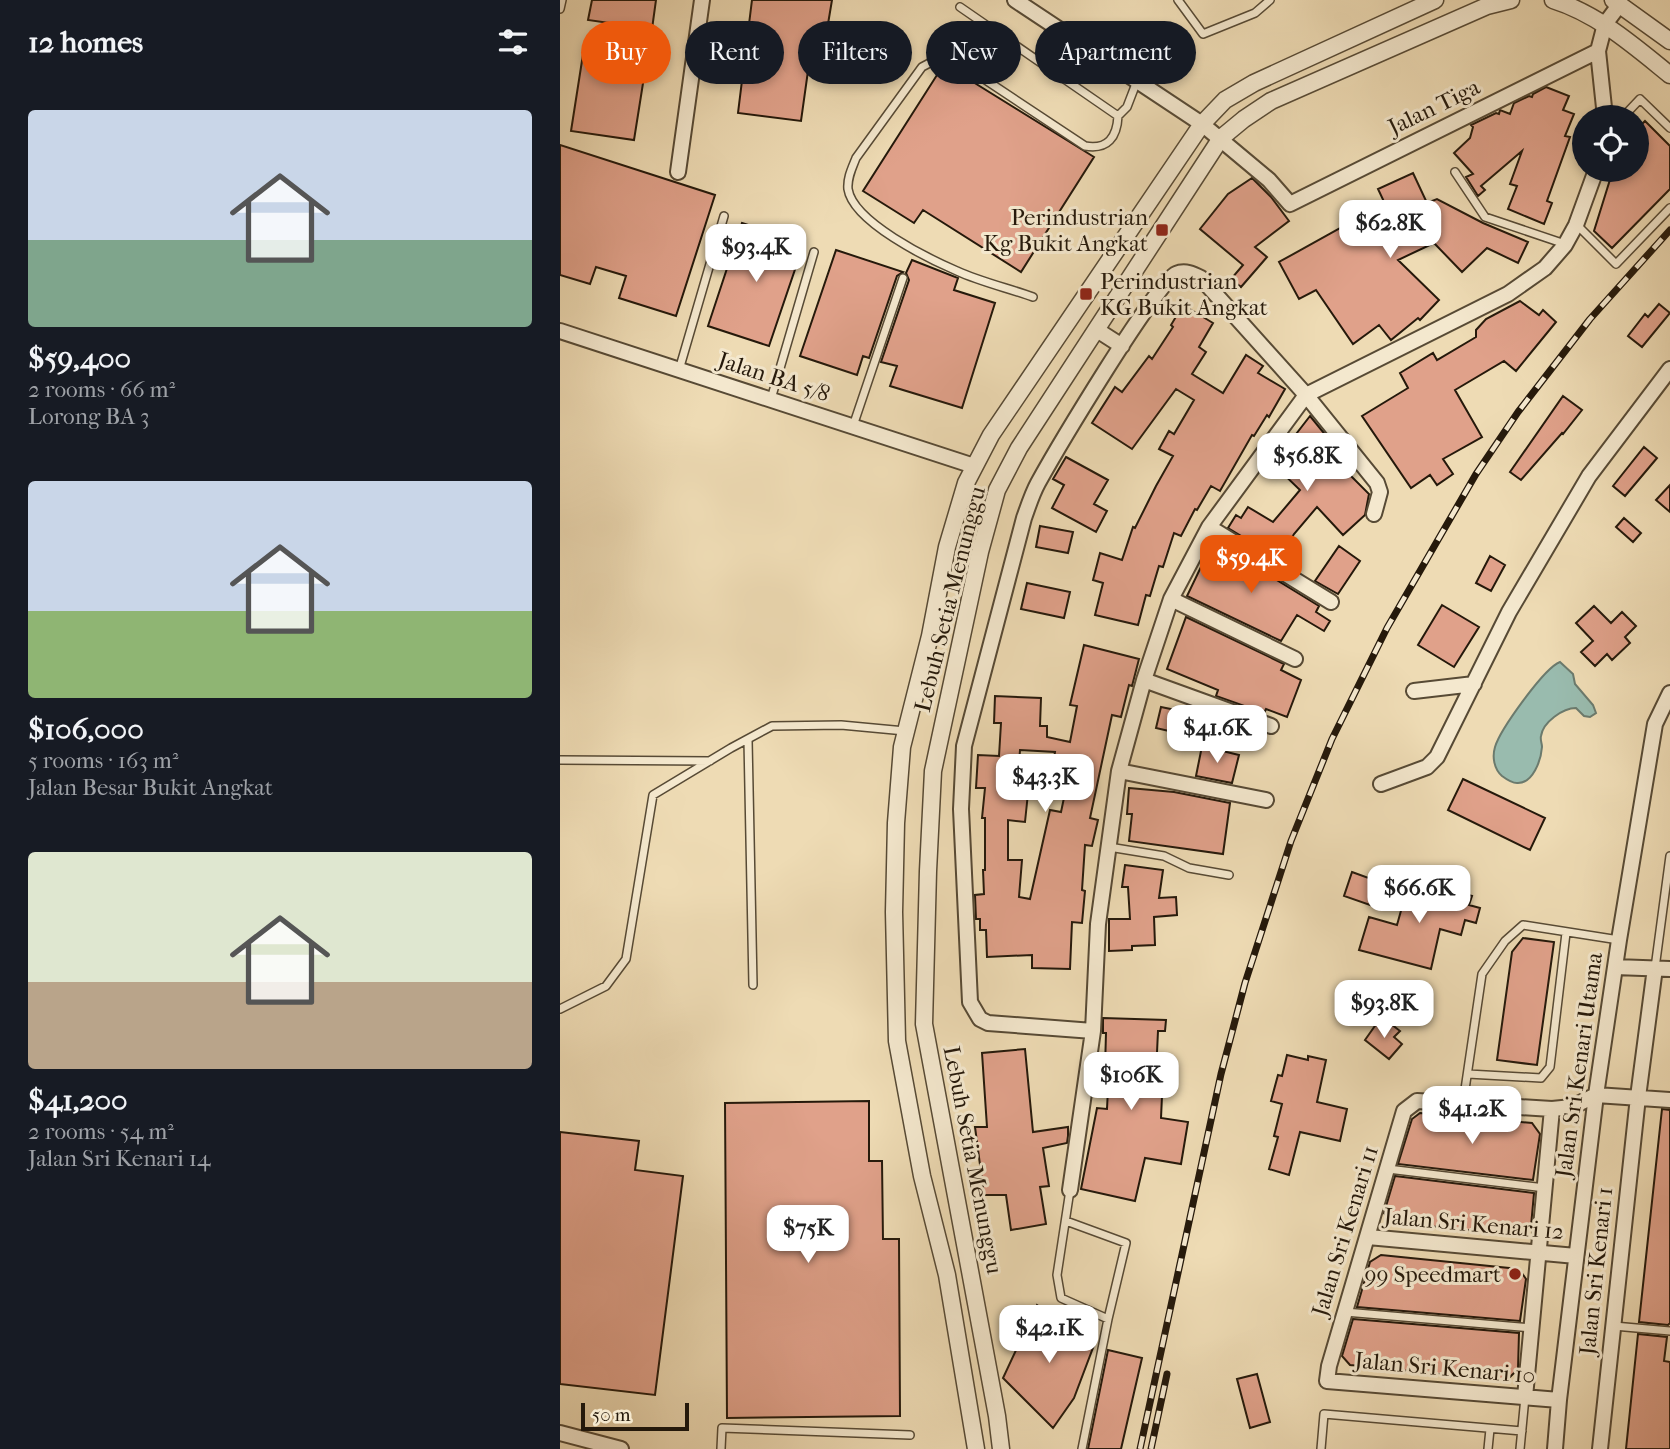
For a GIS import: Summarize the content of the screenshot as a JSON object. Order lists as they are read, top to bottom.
{
  "streets": {
    "street": [
      "Jalan Tiga",
      "Jalan BA 5/8",
      "Lebuh Setia Menunggu",
      "Jalan Sri Kenari Utama",
      "Jalan Sri Kenari 12",
      "Jalan Sri Kenari 11",
      "Jalan Sri Kenari 1",
      "Jalan Sri Kenari 10"
    ]
  },
  "crossings": [
    ["Jalan Tiga", "Lebuh Setia Menunggu"],
    ["Jalan BA 5/8", "Lebuh Setia Menunggu"],
    ["Jalan Sri Kenari Utama", "Jalan Sri Kenari 12"],
    ["Jalan Sri Kenari Utama", "Jalan Sri Kenari 10"],
    ["Jalan Sri Kenari 12", "Jalan Sri Kenari 11"],
    ["Jalan Sri Kenari 11", "Jalan Sri Kenari 10"]
  ],
  "places": {
    "transit": ["Perindustrian Kg Bukit Angkat", "Perindustrian KG Bukit Angkat"],
    "other": ["99 Speedmart"]
  },
  "scale_bar": "50 m",
  "page": {
    "heading": "12 homes",
    "chip": [
      "Buy",
      "Rent",
      "Filters",
      "New",
      "Apartment"
    ],
    "list": [
      {
        "name": "$59,400",
        "note": "2 rooms · 66 m² · Lorong BA 3"
      },
      {
        "name": "$106,000",
        "note": "5 rooms · 163 m² · Jalan Besar Bukit Angkat"
      },
      {
        "name": "$41,200",
        "note": "2 rooms · 54 m² · Jalan Sri Kenari 14"
      }
    ],
    "price": [
      "$62.8K",
      "$93.4K",
      "$56.8K",
      "$59.4K",
      "$41.6K",
      "$43.3K",
      "$66.6K",
      "$93.8K",
      "$106K",
      "$41.2K",
      "$75K",
      "$42.1K"
    ],
    "scale": "50 m"
  }
}
